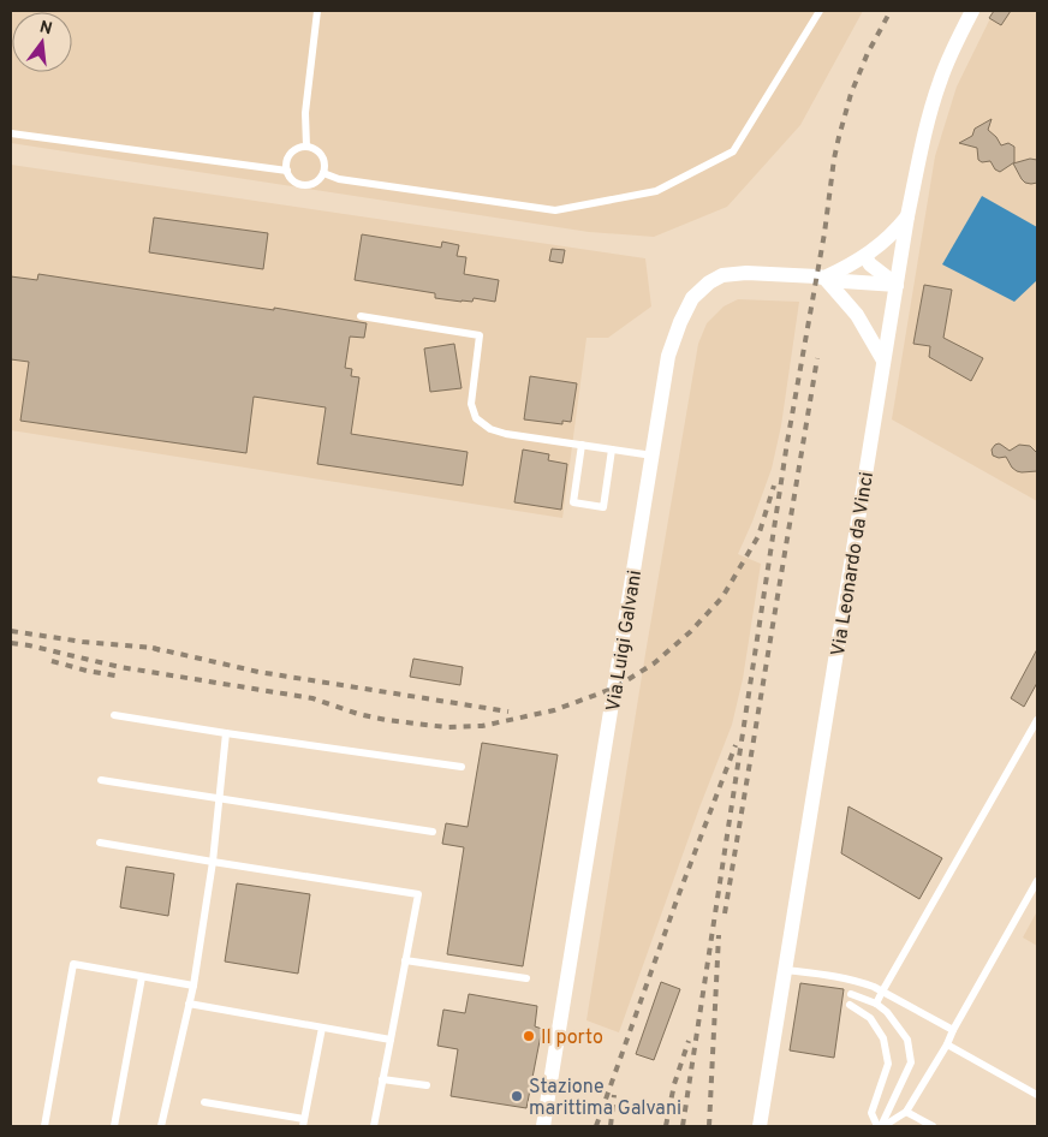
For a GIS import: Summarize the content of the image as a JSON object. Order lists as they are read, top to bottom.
{
  "streets": {
    "street": ["Via Leonardo da Vinci", "Via Luigi Galvani"]
  },
  "crossings": [
    ["Via Leonardo da Vinci", "Via Luigi Galvani"]
  ],
  "places": ["Il porto", "Stazione marittima Galvani"],
  "north": "top"
}
